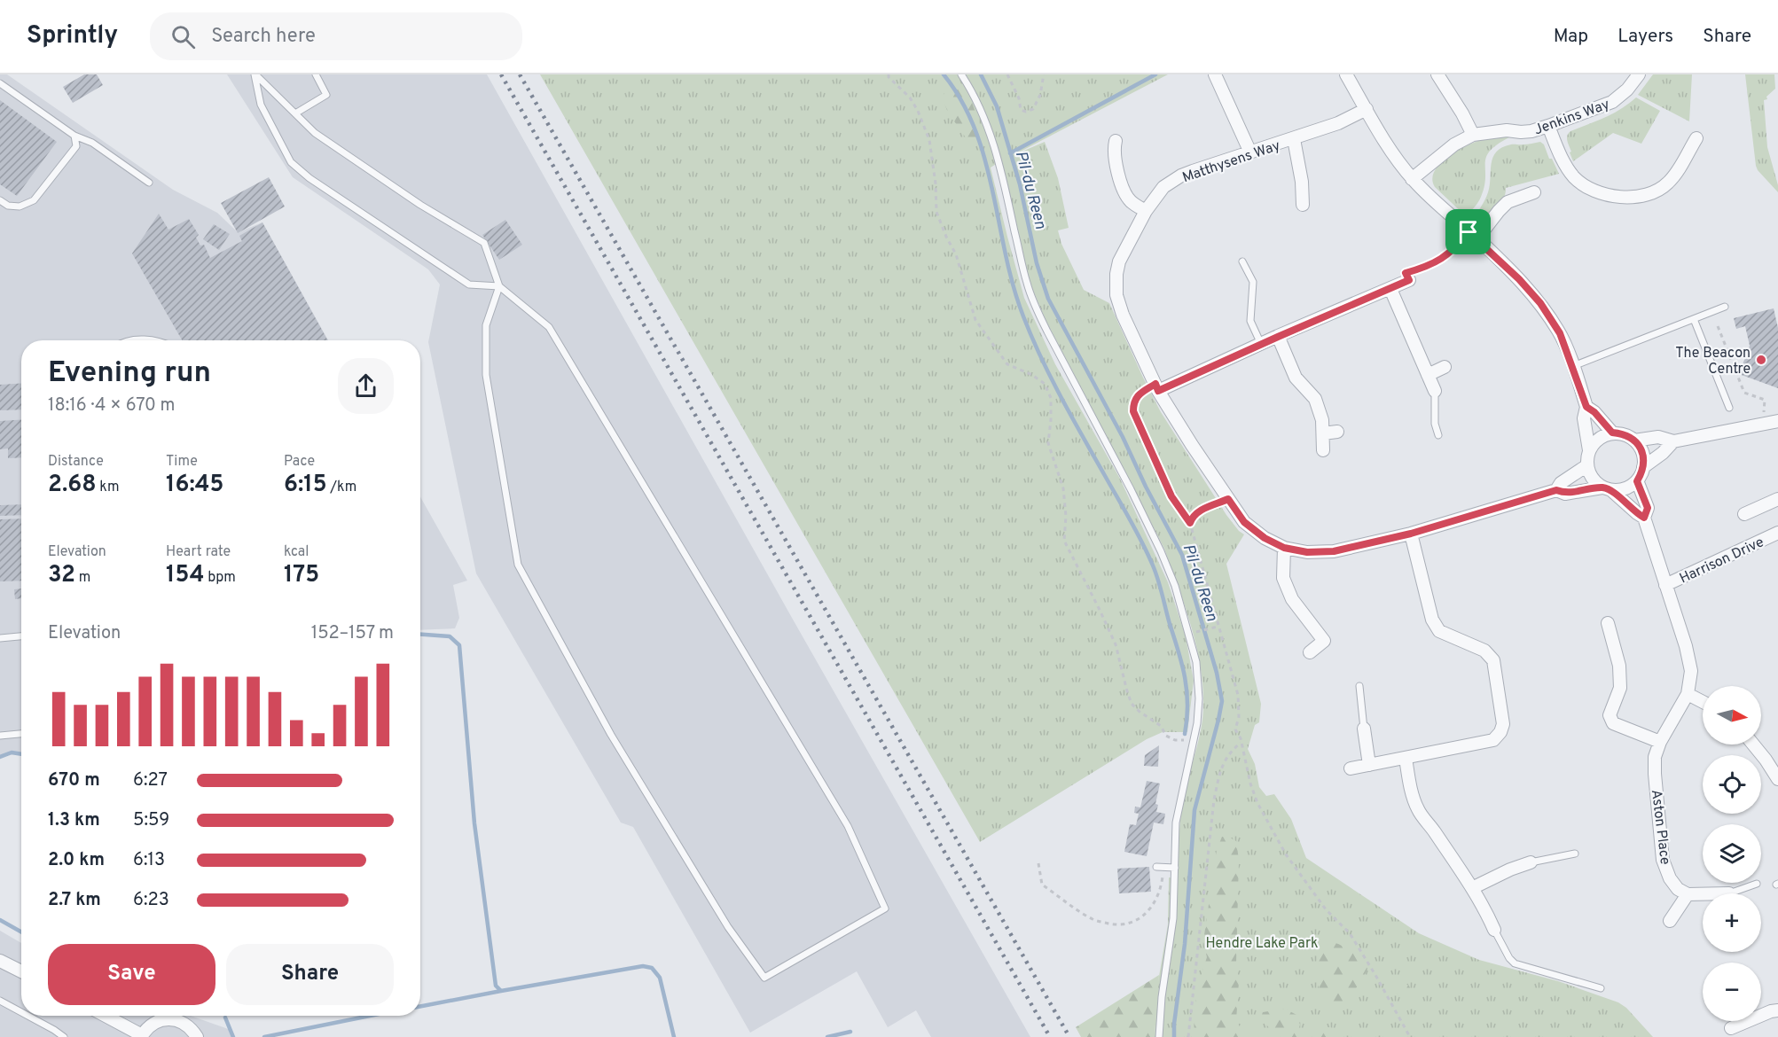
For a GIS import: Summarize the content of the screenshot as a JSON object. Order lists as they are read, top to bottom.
{
  "streets": {
    "street": [
      "Jenkins Way",
      "Matthysens Way",
      "Harrison Drive",
      "Aston Place"
    ]
  },
  "crossings": [
    ["Matthysens Way", "Harrison Drive"],
    ["Harrison Drive", "Aston Place"]
  ],
  "water": ["Pil-du Reen"],
  "parks": ["Hendre Lake Park"],
  "places": ["The Beacon Centre"],
  "north": "right",
  "page": {
    "header": "Sprintly",
    "search": "Search here",
    "nav": ["Map", "Layers", "Share"],
    "heading": ["Evening run", "18:16 · 4 × 670 m"],
    "stats": [
      ["Distance", "2.68 km"],
      ["Time", "16:45"],
      ["Pace", "6:15 /km"],
      ["Elevation", "32 m"],
      ["Heart rate", "154 bpm"],
      ["kcal", "175"]
    ],
    "chart": ["Elevation", "152–157 m"],
    "map_buttons": ["+", "−"],
    "list": [
      {
        "name": "670 m",
        "note": "6:27"
      },
      {
        "name": "1.3 km",
        "note": "5:59"
      },
      {
        "name": "2.0 km",
        "note": "6:13"
      },
      {
        "name": "2.7 km",
        "note": "6:23"
      }
    ],
    "buttons": ["Save", "Share"]
  }
}
